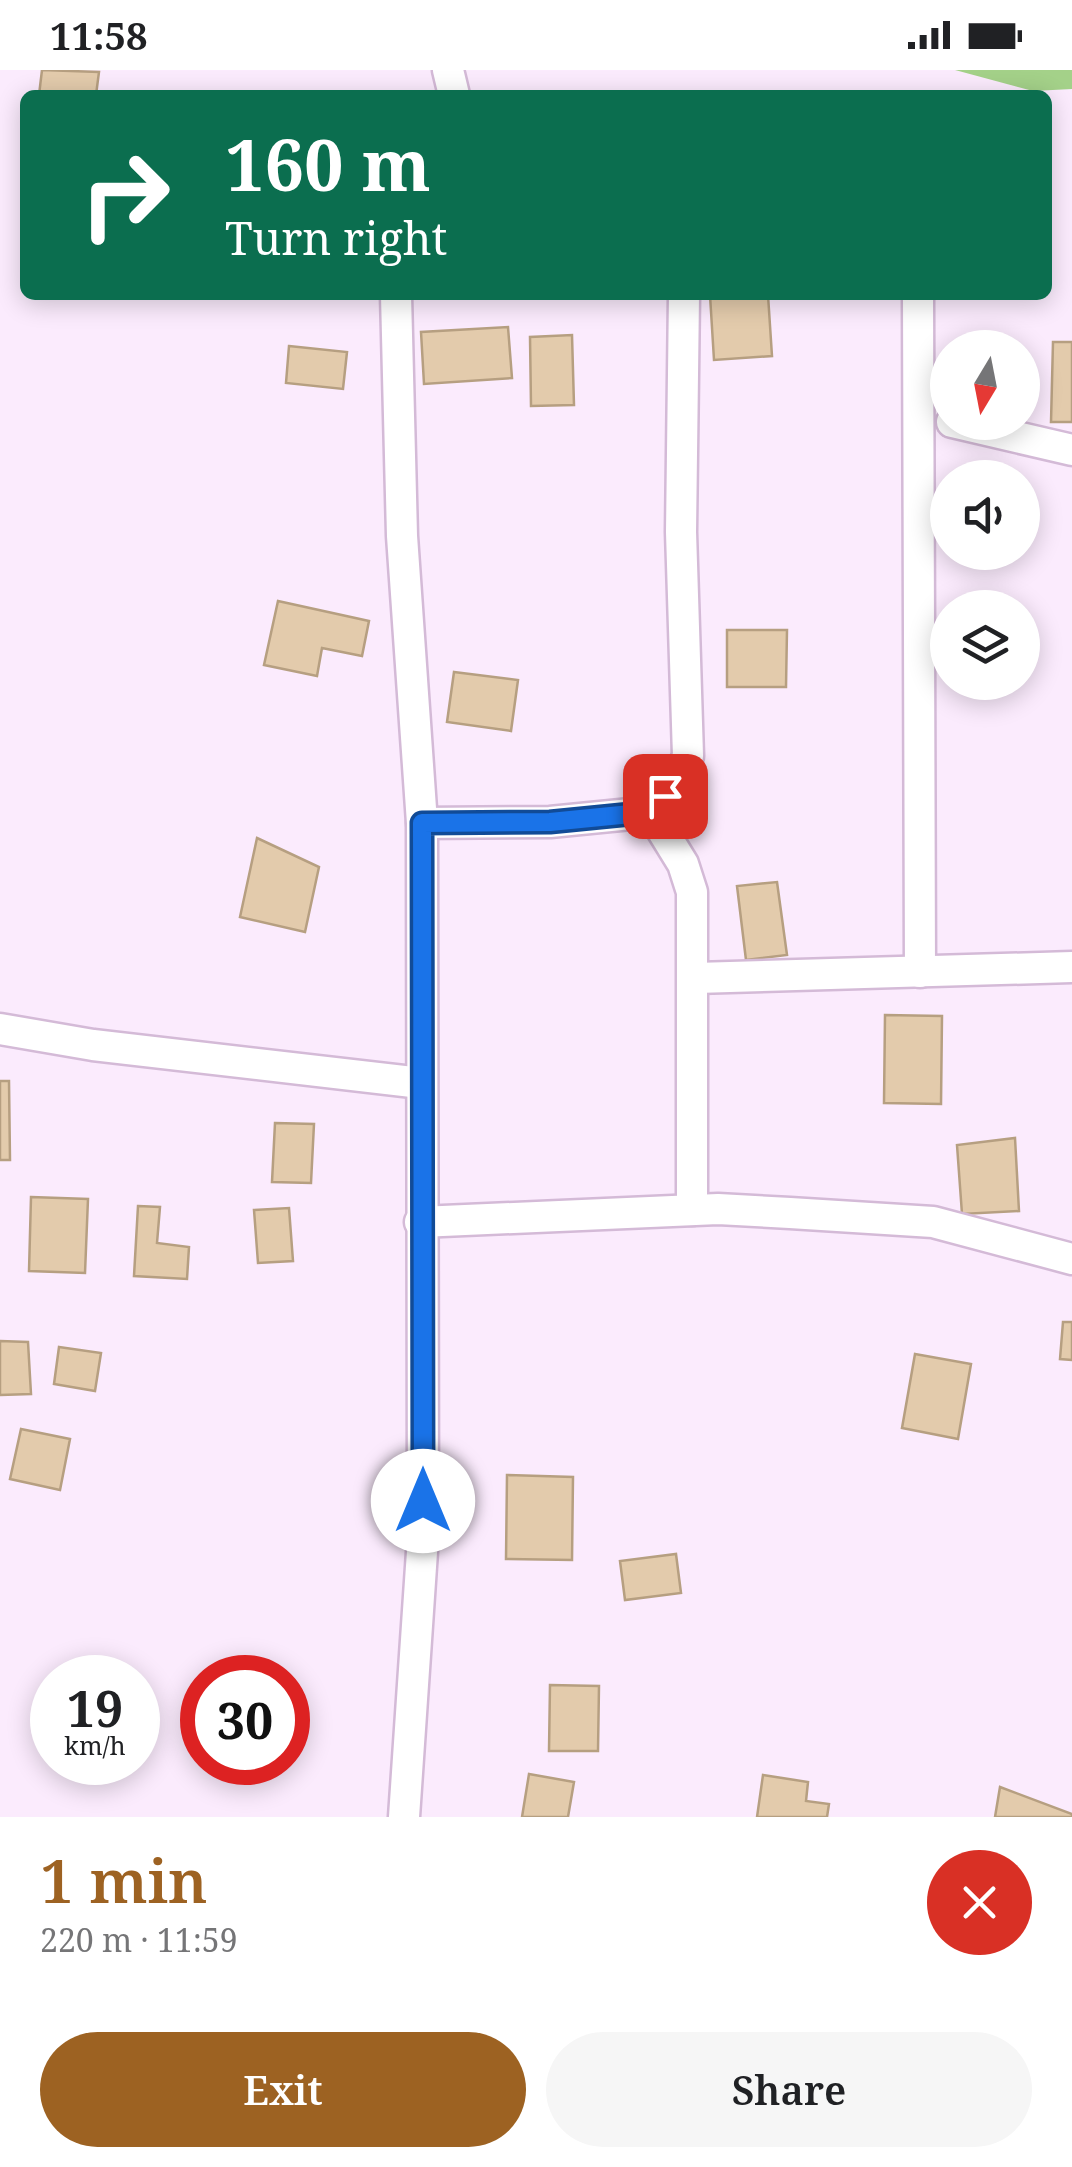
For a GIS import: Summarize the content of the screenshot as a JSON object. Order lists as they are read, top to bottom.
{
  "north": "bottom",
  "page": {
    "status": "11:58",
    "turn": ["160 m", "Turn right"],
    "speed": "19 km/h",
    "limit": "30",
    "heading": ["1 min", "220 m · 11:59"],
    "buttons": ["Exit", "Share"]
  }
}
